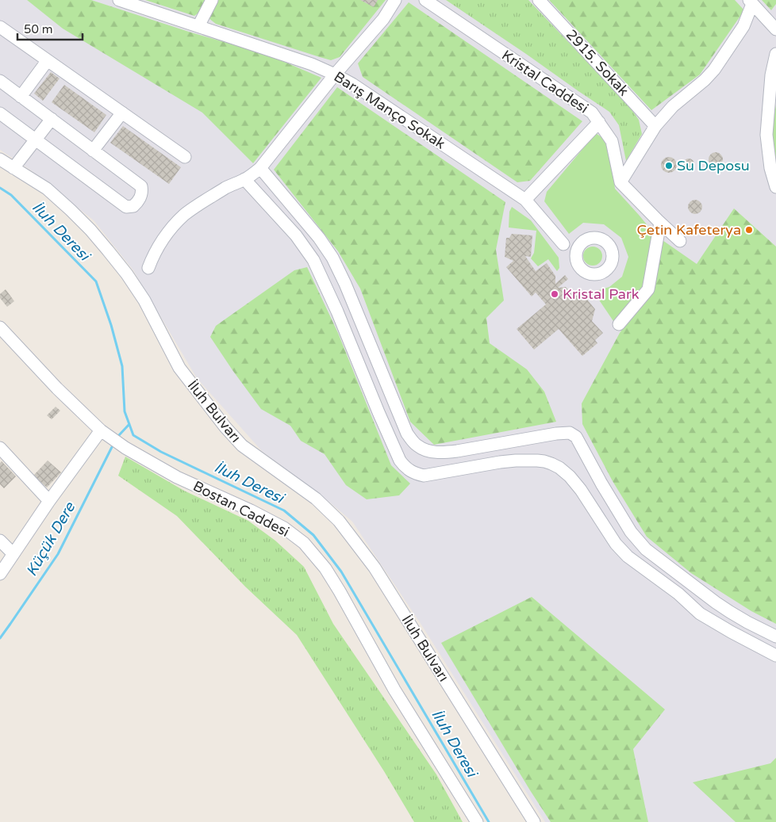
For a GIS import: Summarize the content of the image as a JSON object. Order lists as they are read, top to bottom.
{
  "streets": {
    "street": [
      "2915. Sokak",
      "Kristal Caddesi",
      "Barış Manço Sokak",
      "İluh Bulvarı",
      "Bostan Caddesi"
    ]
  },
  "water": ["İluh Deresi", "Küçük Dere"],
  "places": ["Su Deposu", "Çetin Kafeterya", "Kristal Park"],
  "scale_bar": "50 m"
}
